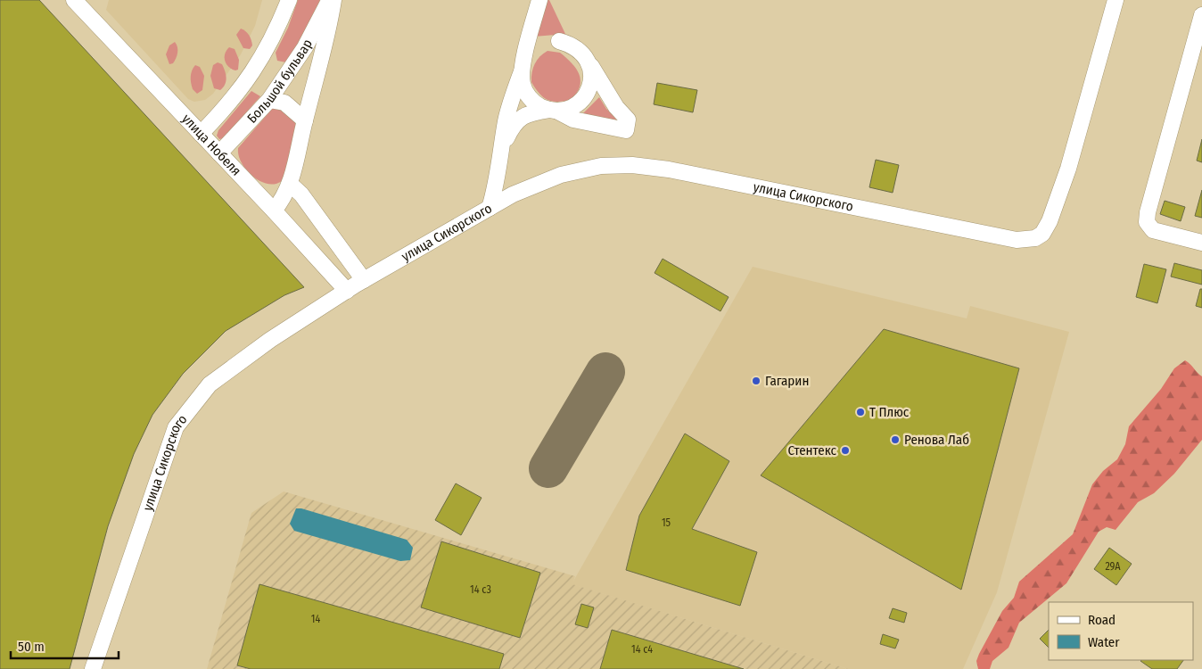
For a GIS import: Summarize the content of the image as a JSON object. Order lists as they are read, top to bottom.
{
  "streets": {
    "street": ["Большой бульвар", "улица Нобеля", "улица Сикорского"]
  },
  "crossings": [
    ["Большой бульвар", "улица Нобеля"],
    ["улица Нобеля", "улица Сикорского"]
  ],
  "places": [
    "Гагарин",
    "Т Плюс",
    "Ренова Лаб",
    "Стентекс"
  ],
  "house_numbers": [
    "15",
    "29А",
    "14 с3",
    "14",
    "14 с4"
  ],
  "legend": ["Road", "Water"],
  "scale_bar": "50 m"
}
